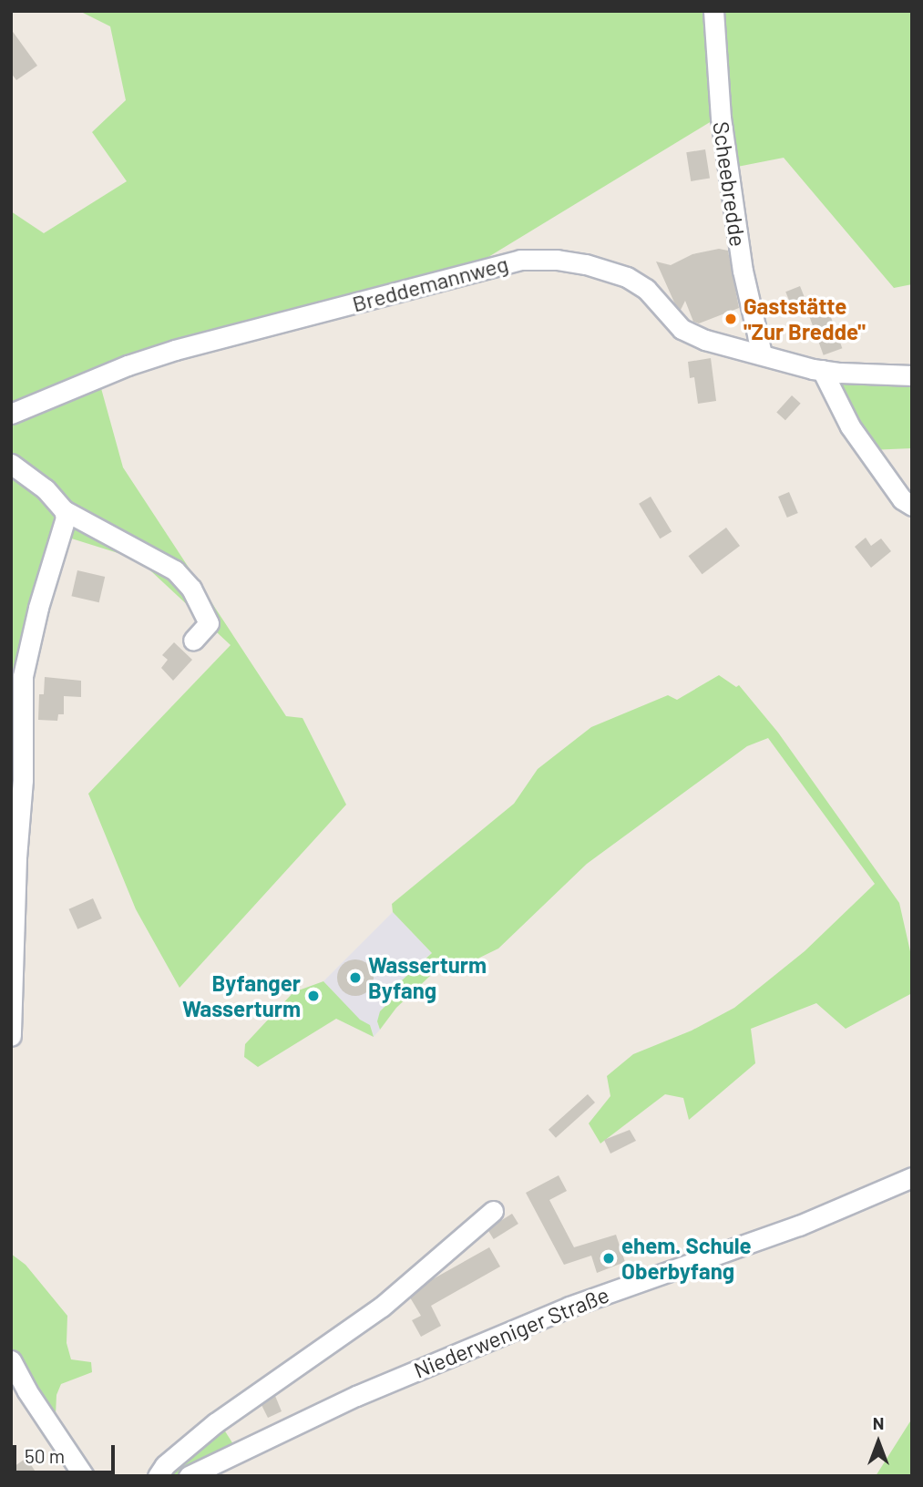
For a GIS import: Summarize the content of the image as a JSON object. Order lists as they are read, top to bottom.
{
  "streets": {
    "street": ["Scheebredde", "Breddemannweg", "Niederweniger Straße"]
  },
  "crossings": [
    ["Scheebredde", "Breddemannweg"]
  ],
  "places": [
    "Gaststätte \"Zur Bredde\"",
    "Wasserturm Byfang",
    "Byfanger Wasserturm",
    "ehem. Schule Oberbyfang"
  ],
  "scale_bar": "50 m",
  "north": "top"
}
